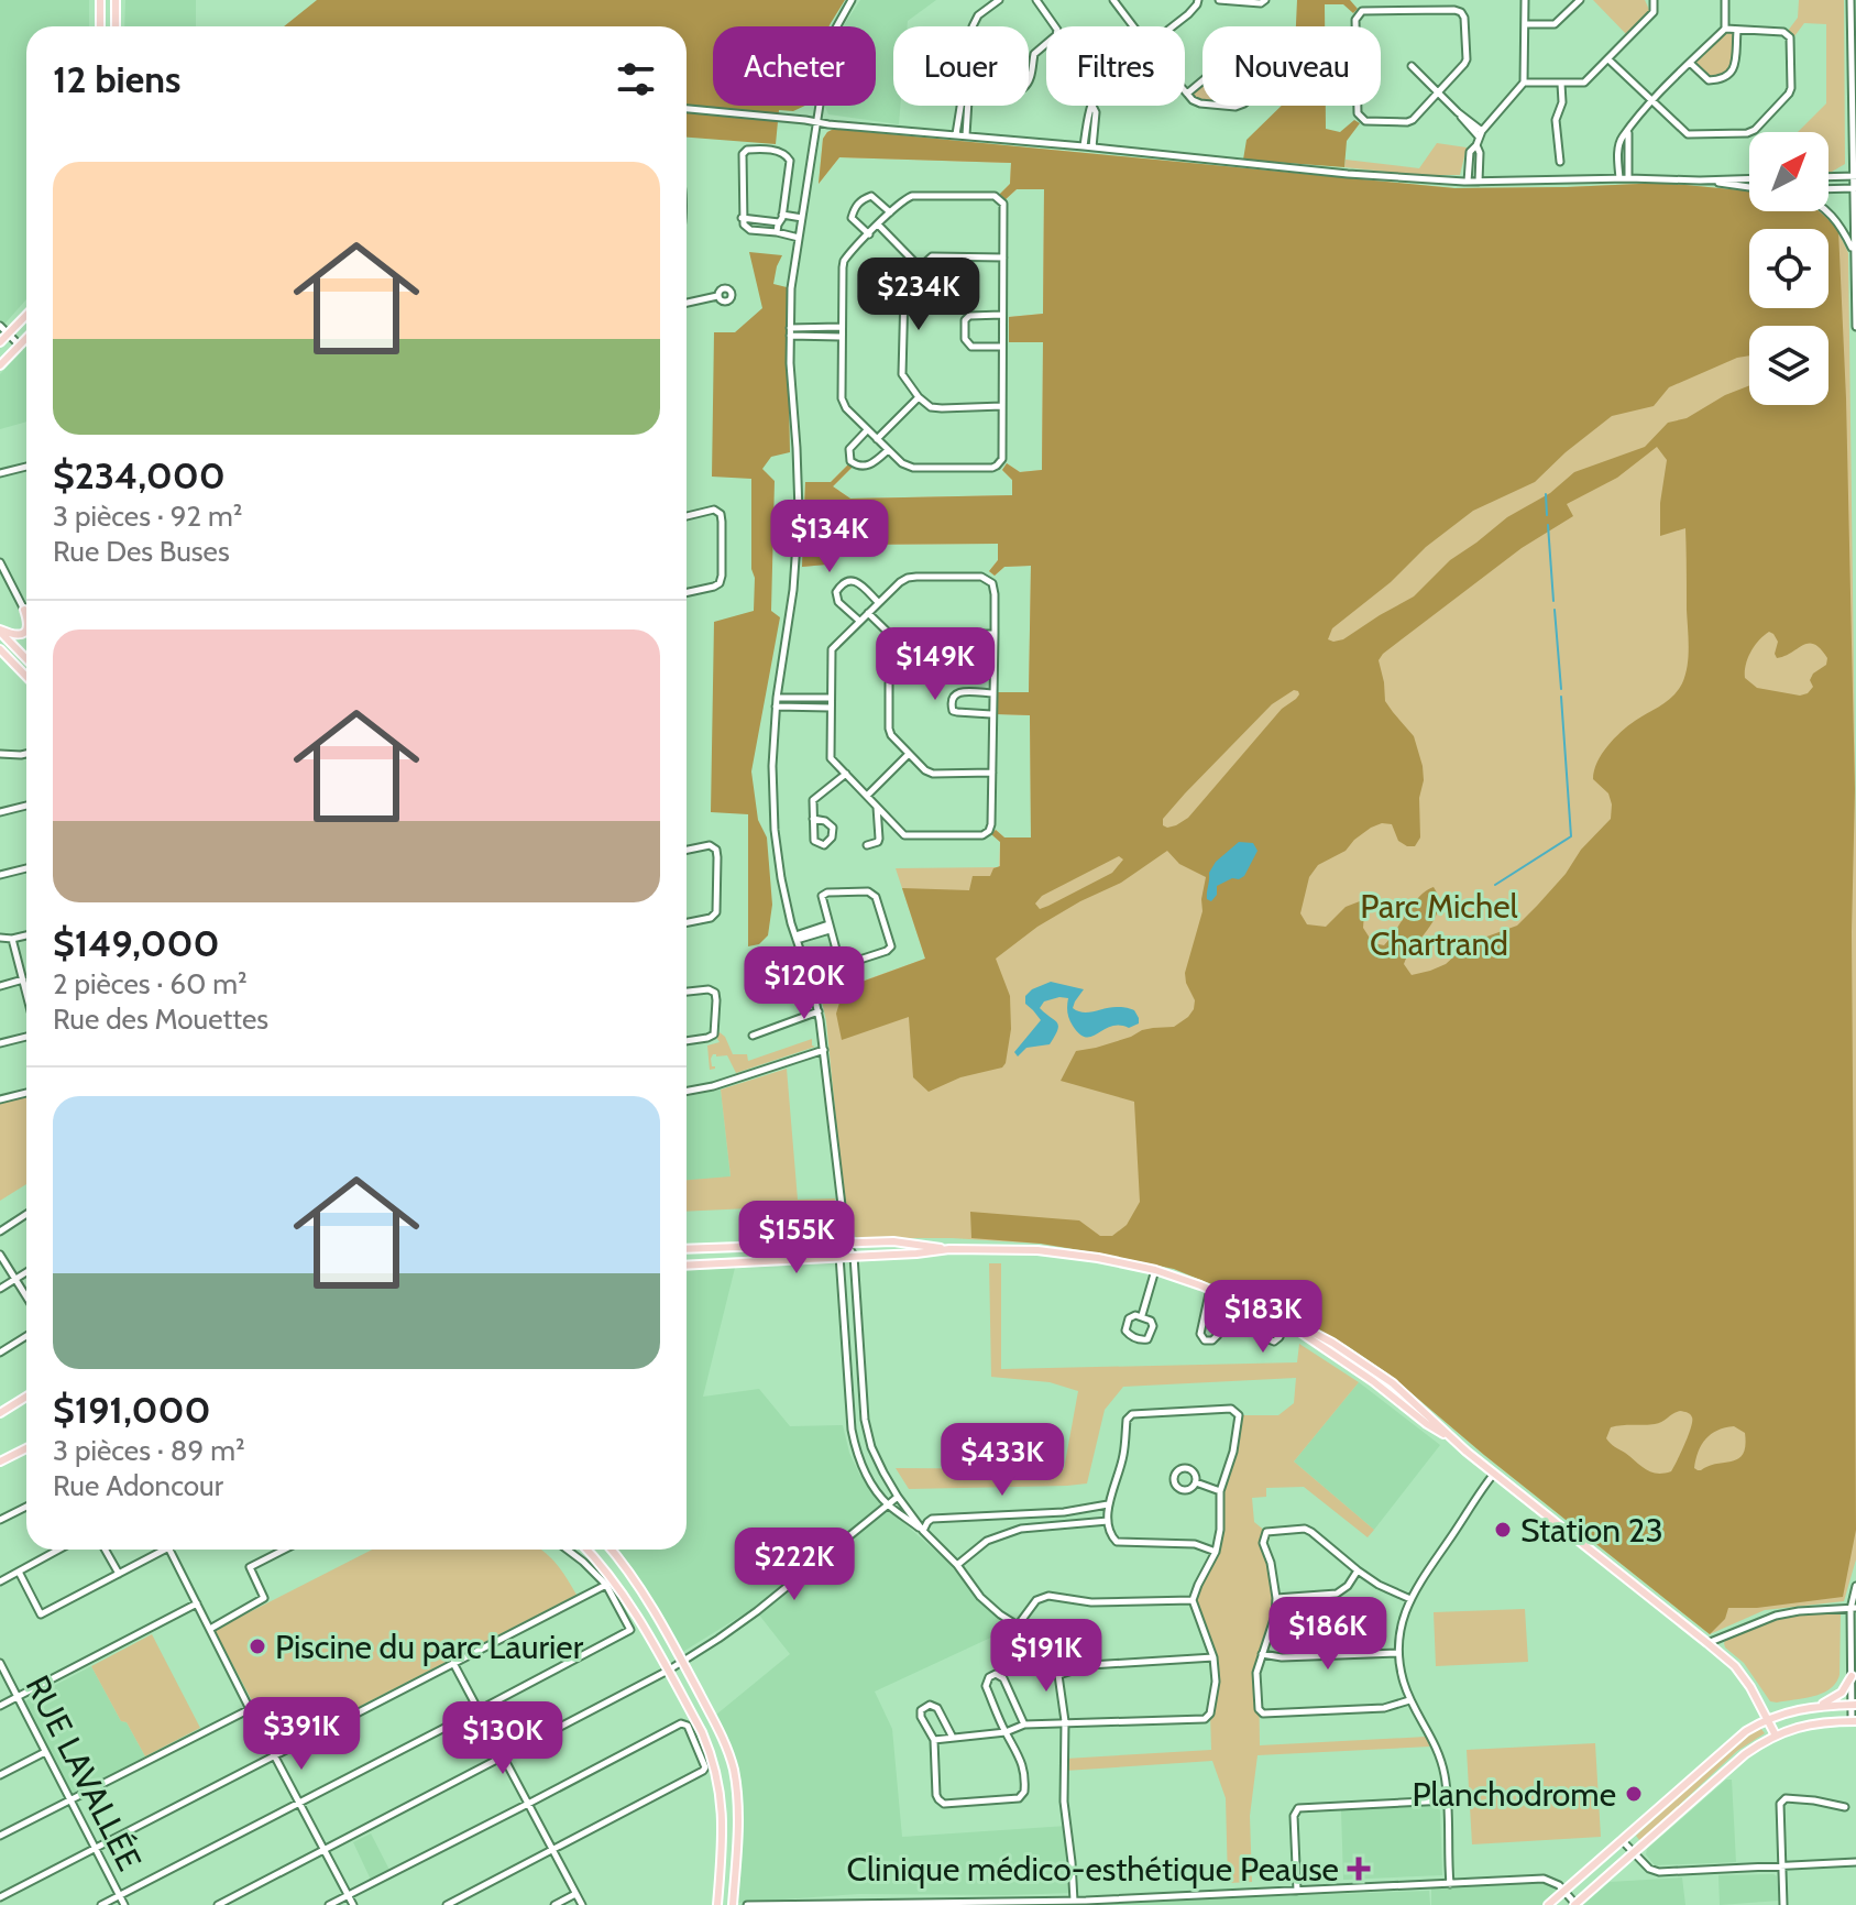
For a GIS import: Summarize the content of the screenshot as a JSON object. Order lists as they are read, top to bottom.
{
  "streets": {
    "street": ["RUE LAVALLÉE"]
  },
  "parks": ["Parc Michel Chartrand"],
  "places": {
    "other": ["Station 23", "Piscine du parc Laurier", "Planchodrome"],
    "health": ["Clinique médico-esthétique Peause"]
  },
  "north": "top right",
  "page": {
    "chip": [
      "Acheter",
      "Louer",
      "Filtres",
      "Nouveau"
    ],
    "heading": "12 biens",
    "list": [
      {
        "name": "$234,000",
        "note": "3 pièces · 92 m² · Rue Des Buses"
      },
      {
        "name": "$149,000",
        "note": "2 pièces · 60 m² · Rue des Mouettes"
      },
      {
        "name": "$191,000",
        "note": "3 pièces · 89 m² · Rue Adoncour"
      }
    ],
    "price": [
      "$234K",
      "$134K",
      "$149K",
      "$120K",
      "$155K",
      "$183K",
      "$433K",
      "$222K",
      "$186K",
      "$191K",
      "$391K",
      "$130K"
    ]
  }
}
